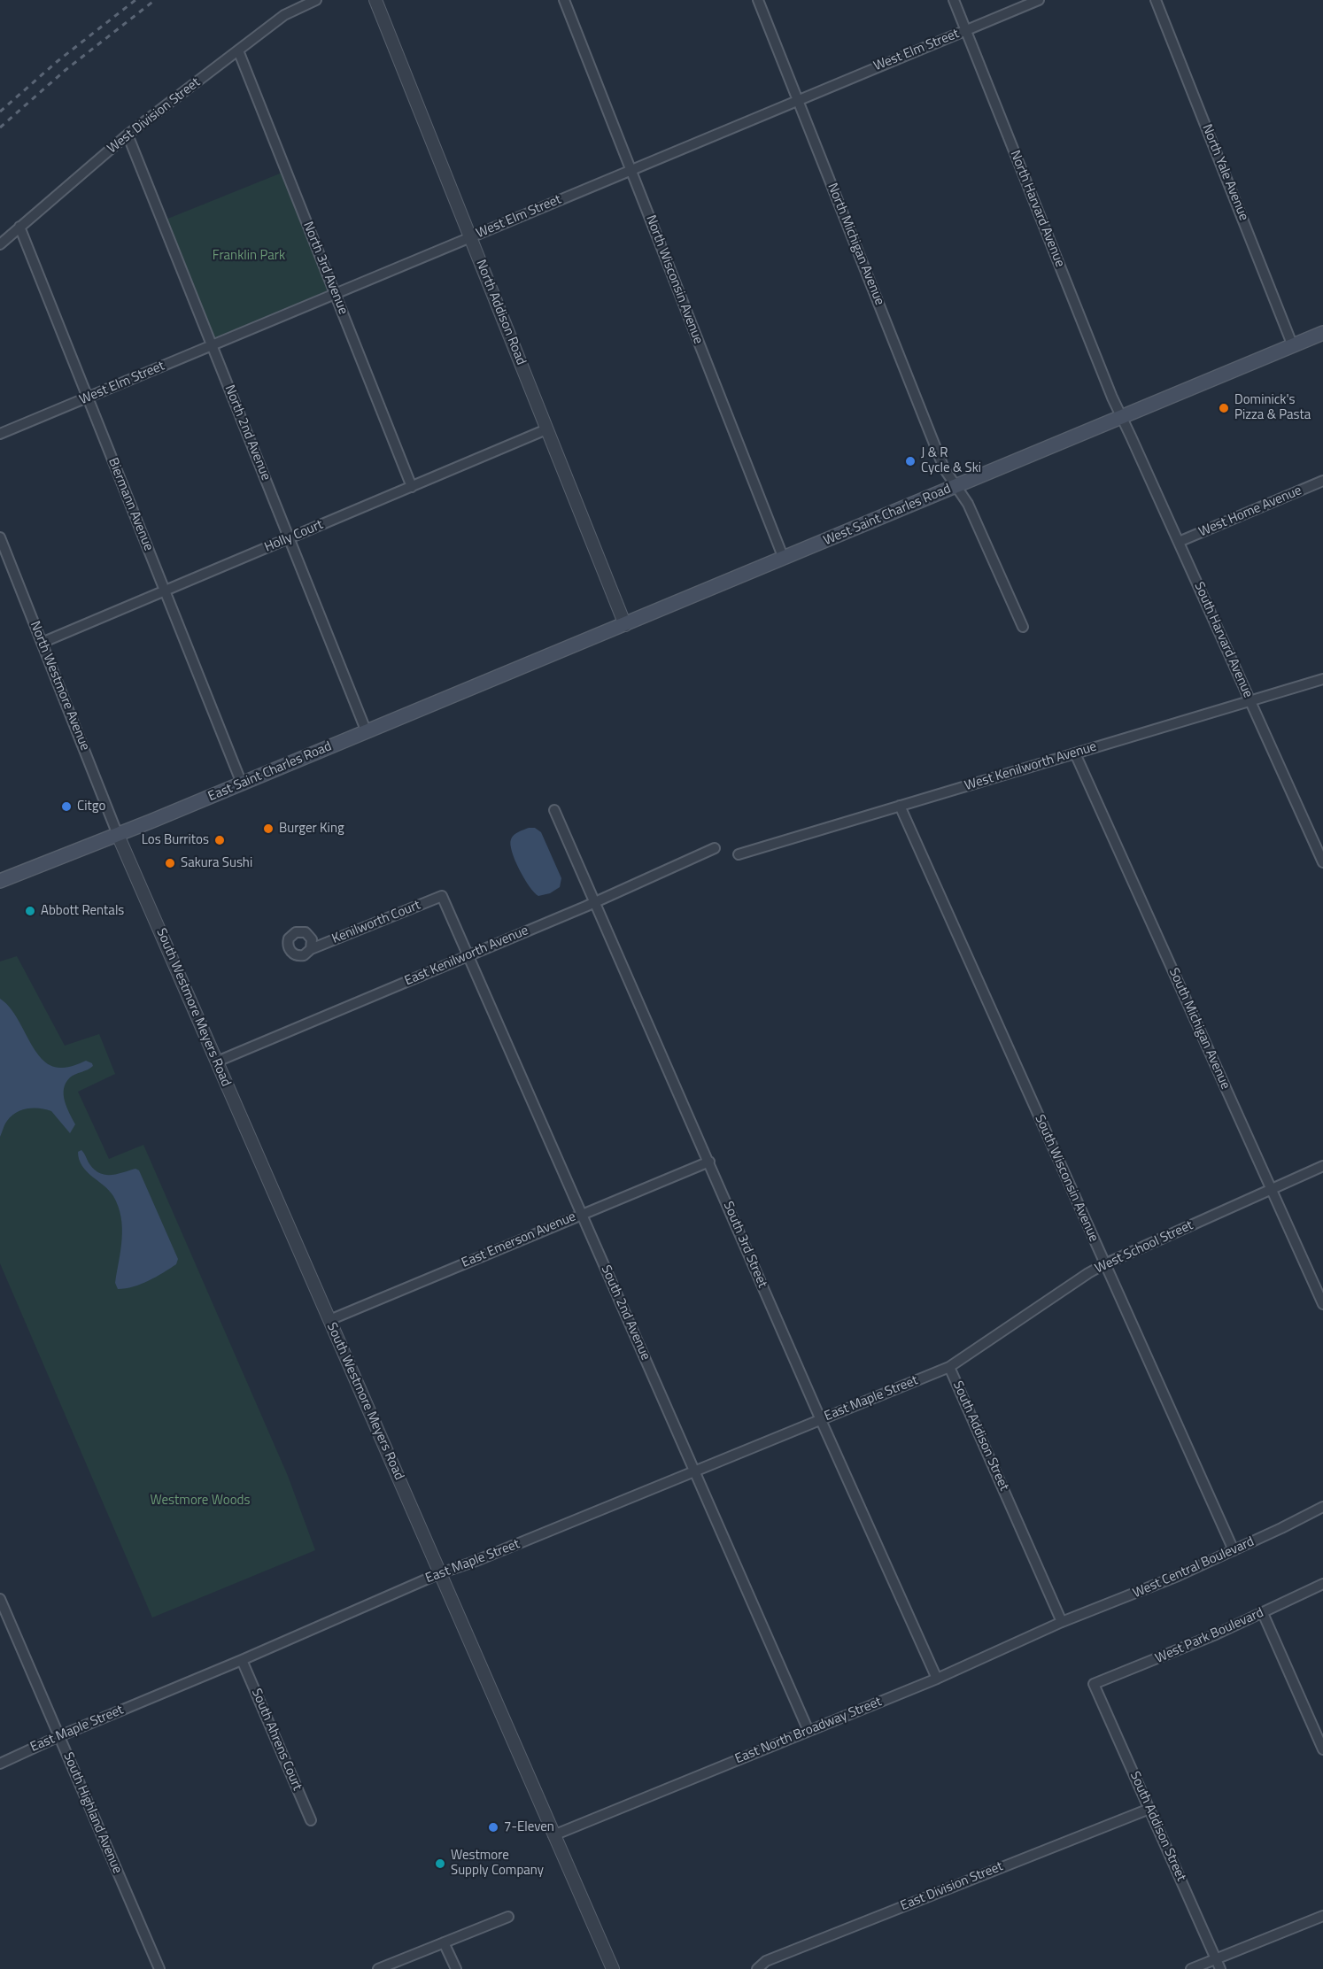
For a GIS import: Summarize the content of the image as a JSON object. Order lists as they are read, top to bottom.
{
  "streets": {
    "main road": ["West Saint Charles Road", "East Saint Charles Road"],
    "street": [
      "West Elm Street",
      "West Division Street",
      "North Yale Avenue",
      "North Harvard Avenue",
      "North Michigan Avenue",
      "North 3rd Avenue",
      "North Wisconsin Avenue",
      "North Addison Road",
      "North 2nd Avenue",
      "Biermann Avenue",
      "West Home Avenue",
      "Holly Court",
      "South Harvard Avenue",
      "North Westmore Avenue",
      "West Kenilworth Avenue",
      "Kenilworth Court",
      "East Kenilworth Avenue",
      "South Westmore Meyers Road",
      "South Michigan Avenue",
      "South Wisconsin Avenue",
      "East Emerson Avenue",
      "South 3rd Street",
      "West School Street",
      "South 2nd Avenue",
      "East Maple Street",
      "South Addison Street",
      "West Central Boulevard",
      "West Park Boulevard",
      "East North Broadway Street",
      "South Ahrens Court",
      "South Highland Avenue",
      "East Division Street"
    ]
  },
  "crossings": [
    ["West Elm Street", "North Harvard Avenue"],
    ["West Elm Street", "North Michigan Avenue"],
    ["West Elm Street", "North 3rd Avenue"],
    ["West Elm Street", "North Wisconsin Avenue"],
    ["West Elm Street", "North Addison Road"],
    ["West Elm Street", "North 2nd Avenue"],
    ["West Elm Street", "Biermann Avenue"],
    ["West Division Street", "North 3rd Avenue"],
    ["West Division Street", "North 2nd Avenue"],
    ["West Division Street", "Biermann Avenue"],
    ["North Yale Avenue", "West Saint Charles Road"],
    ["North Harvard Avenue", "West Saint Charles Road"],
    ["North Harvard Avenue", "South Harvard Avenue"],
    ["North Michigan Avenue", "West Saint Charles Road"],
    ["North 3rd Avenue", "Holly Court"],
    ["North Wisconsin Avenue", "West Saint Charles Road"],
    ["North Addison Road", "West Saint Charles Road"],
    ["North Addison Road", "Holly Court"],
    ["North 2nd Avenue", "Holly Court"],
    ["North 2nd Avenue", "East Saint Charles Road"],
    ["Biermann Avenue", "Holly Court"],
    ["Biermann Avenue", "East Saint Charles Road"],
    ["West Home Avenue", "South Harvard Avenue"],
    ["West Saint Charles Road", "South Harvard Avenue"],
    ["West Saint Charles Road", "East Saint Charles Road"],
    ["Holly Court", "North Westmore Avenue"],
    ["South Harvard Avenue", "West Kenilworth Avenue"],
    ["North Westmore Avenue", "East Saint Charles Road"],
    ["North Westmore Avenue", "South Westmore Meyers Road"],
    ["West Kenilworth Avenue", "South Michigan Avenue"],
    ["West Kenilworth Avenue", "South Wisconsin Avenue"],
    ["East Saint Charles Road", "South Westmore Meyers Road"],
    ["Kenilworth Court", "South 2nd Avenue"],
    ["East Kenilworth Avenue", "South Westmore Meyers Road"],
    ["East Kenilworth Avenue", "South 3rd Street"],
    ["East Kenilworth Avenue", "South 2nd Avenue"],
    ["South Westmore Meyers Road", "East Emerson Avenue"],
    ["South Westmore Meyers Road", "East Maple Street"],
    ["South Westmore Meyers Road", "East North Broadway Street"],
    ["South Michigan Avenue", "West School Street"],
    ["South Wisconsin Avenue", "West School Street"],
    ["South Wisconsin Avenue", "West Central Boulevard"],
    ["East Emerson Avenue", "South 3rd Street"],
    ["East Emerson Avenue", "South 2nd Avenue"],
    ["South 3rd Street", "East Maple Street"],
    ["South 3rd Street", "East North Broadway Street"],
    ["West School Street", "East Maple Street"],
    ["West School Street", "South Addison Street"],
    ["South 2nd Avenue", "East Maple Street"],
    ["South 2nd Avenue", "East North Broadway Street"],
    ["East Maple Street", "South Addison Street"],
    ["East Maple Street", "South Ahrens Court"],
    ["East Maple Street", "South Highland Avenue"],
    ["South Addison Street", "West Central Boulevard"],
    ["South Addison Street", "West Park Boulevard"],
    ["South Addison Street", "East North Broadway Street"],
    ["South Addison Street", "East Division Street"],
    ["West Central Boulevard", "East North Broadway Street"]
  ],
  "parks": ["Franklin Park", "Westmore Woods"],
  "places": [
    "Dominick's Pizza & Pasta",
    "J & R Cycle & Ski",
    "Citgo",
    "Burger King",
    "Los Burritos",
    "Sakura Sushi",
    "Abbott Rentals",
    "7-Eleven",
    "Westmore Supply Company"
  ]
}
